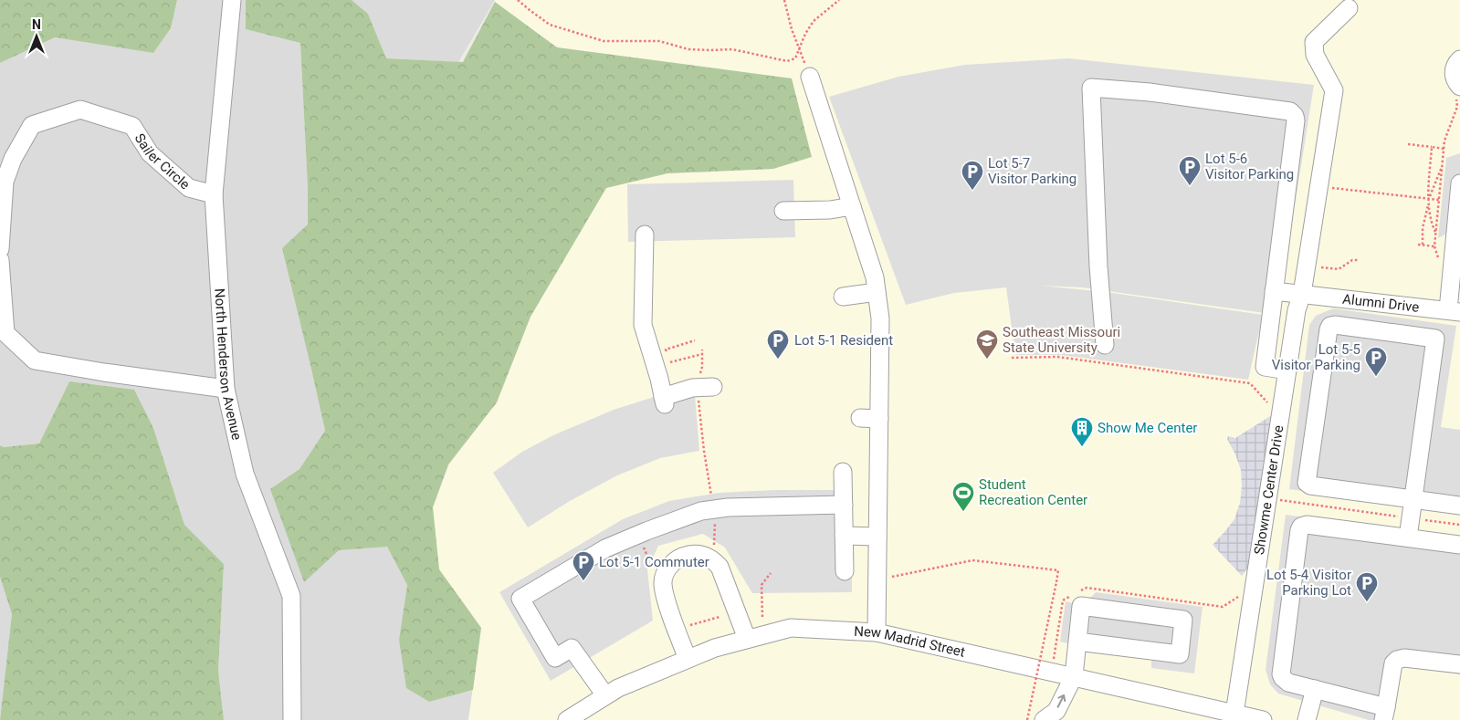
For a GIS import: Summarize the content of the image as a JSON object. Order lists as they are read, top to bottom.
{
  "streets": {
    "street": [
      "Sailer Circle",
      "Alumni Drive",
      "North Henderson Avenue",
      "Showme Center Drive",
      "New Madrid Street"
    ]
  },
  "crossings": [
    ["Sailer Circle", "North Henderson Avenue"],
    ["Alumni Drive", "Showme Center Drive"],
    ["Showme Center Drive", "New Madrid Street"]
  ],
  "places": {
    "parking": [
      "Lot 5-6 Visitor Parking",
      "Lot 5-7 Visitor Parking",
      "Lot 5-1 Resident",
      "Lot 5-5 Visitor Parking",
      "Lot 5-1 Commuter",
      "Lot 5-4 Visitor Parking Lot"
    ],
    "school or university": ["Southeast Missouri State University"],
    "building": ["Show Me Center"],
    "sports": ["Student Recreation Center"]
  },
  "north": "top"
}
